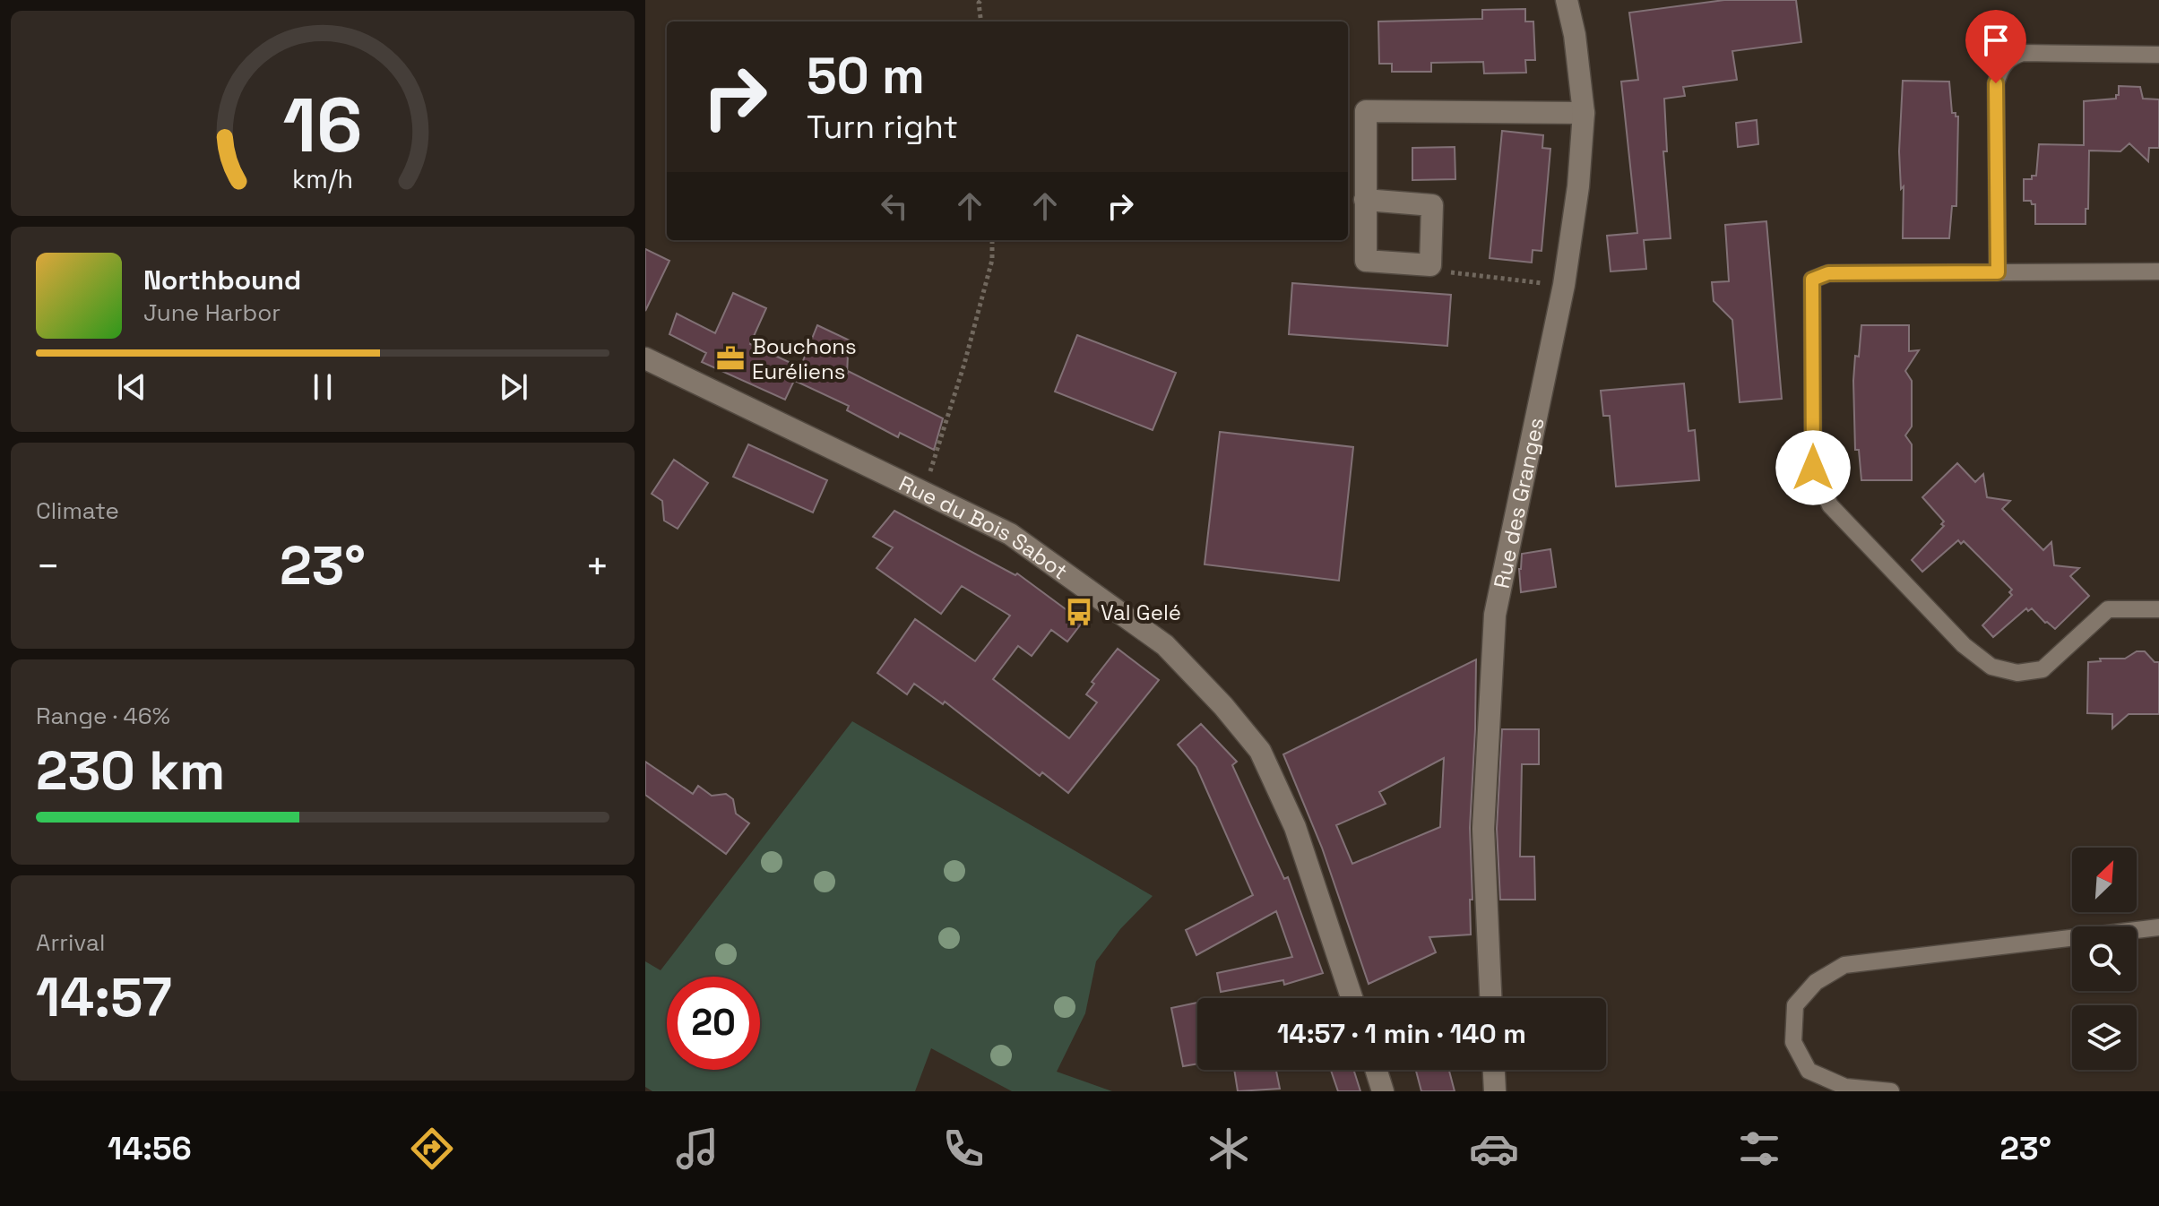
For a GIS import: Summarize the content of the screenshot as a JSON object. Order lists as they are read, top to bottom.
{
  "streets": {
    "street": ["Rue des Granges", "Rue du Bois Sabot"]
  },
  "places": {
    "office": ["Bouchons Euréliens"],
    "bus stop": ["Val Gelé"]
  },
  "north": "top right",
  "page": {
    "turn": ["50 m", "Turn right"],
    "song": ["Northbound", "June Harbor"],
    "tile": [
      "Climate",
      ["Range · 46%", "230 km"],
      ["Arrival", "14:57"]
    ],
    "heat": ["−", "23°", "+"],
    "limit": "20",
    "trip": "14:57 · 1 min · 140 m",
    "tabs": ["14:56", "23°"],
    "gauge": ["16", "km/h"]
  }
}
